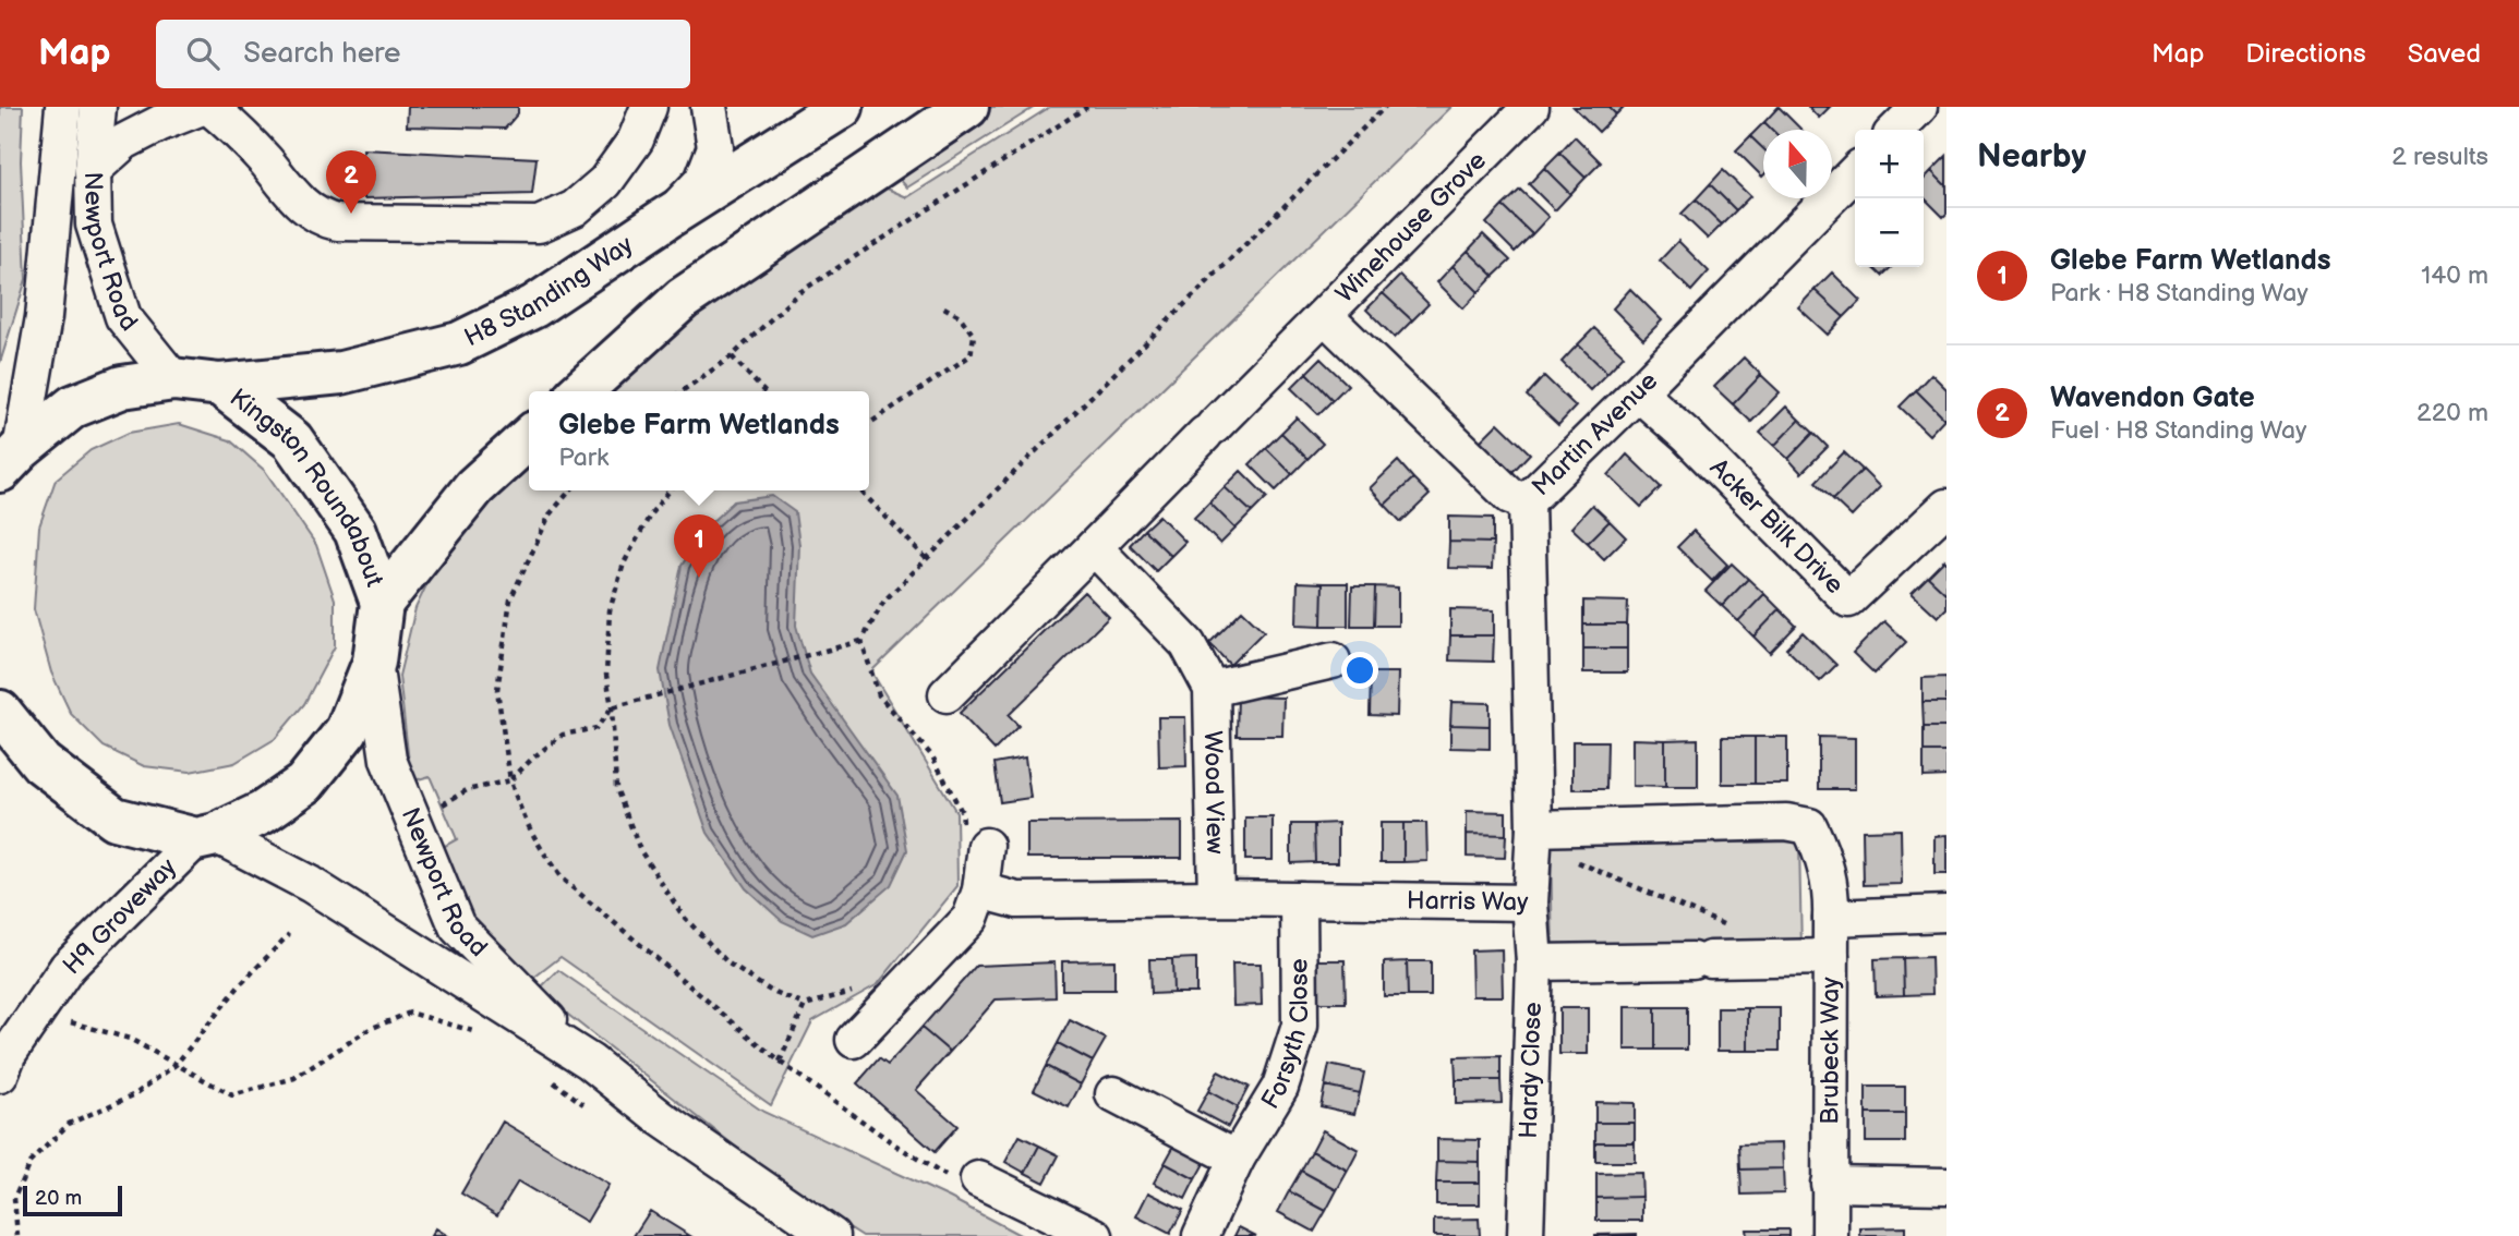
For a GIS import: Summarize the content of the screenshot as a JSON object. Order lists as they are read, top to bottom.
{
  "streets": {
    "highway": ["H8 Standing Way", "Kingston Roundabout"],
    "street": [
      "Winehouse Grove",
      "Newport Road",
      "Martin Avenue",
      "Acker Bilk Drive",
      "Wood View",
      "Harris Way",
      "H9 Groveway",
      "Forsyth Close",
      "Brubeck Way",
      "Hardy Close"
    ]
  },
  "crossings": [
    ["Winehouse Grove", "Martin Avenue"],
    ["Winehouse Grove", "Wood View"],
    ["Newport Road", "Kingston Roundabout"],
    ["Newport Road", "H9 Groveway"],
    ["H8 Standing Way", "Kingston Roundabout"],
    ["Martin Avenue", "Acker Bilk Drive"],
    ["Martin Avenue", "Harris Way"],
    ["Kingston Roundabout", "H9 Groveway"],
    ["Wood View", "Harris Way"],
    ["Harris Way", "Forsyth Close"],
    ["Harris Way", "Hardy Close"]
  ],
  "scale_bar": "20 m",
  "north": "top",
  "page": {
    "header": "Map",
    "search": "Search here",
    "nav": ["Map", "Directions", "Saved"],
    "heading": ["Nearby", "2 results"],
    "map_buttons": ["+", "−"],
    "pins": ["2", "1"],
    "list": [
      {
        "mark": "1",
        "name": "Glebe Farm Wetlands",
        "note": "Park · H8 Standing Way",
        "value": "140 m"
      },
      {
        "mark": "2",
        "name": "Wavendon Gate",
        "note": "Fuel · H8 Standing Way",
        "value": "220 m"
      }
    ],
    "popup": ["Glebe Farm Wetlands", "Park"],
    "scale": "20 m"
  }
}
